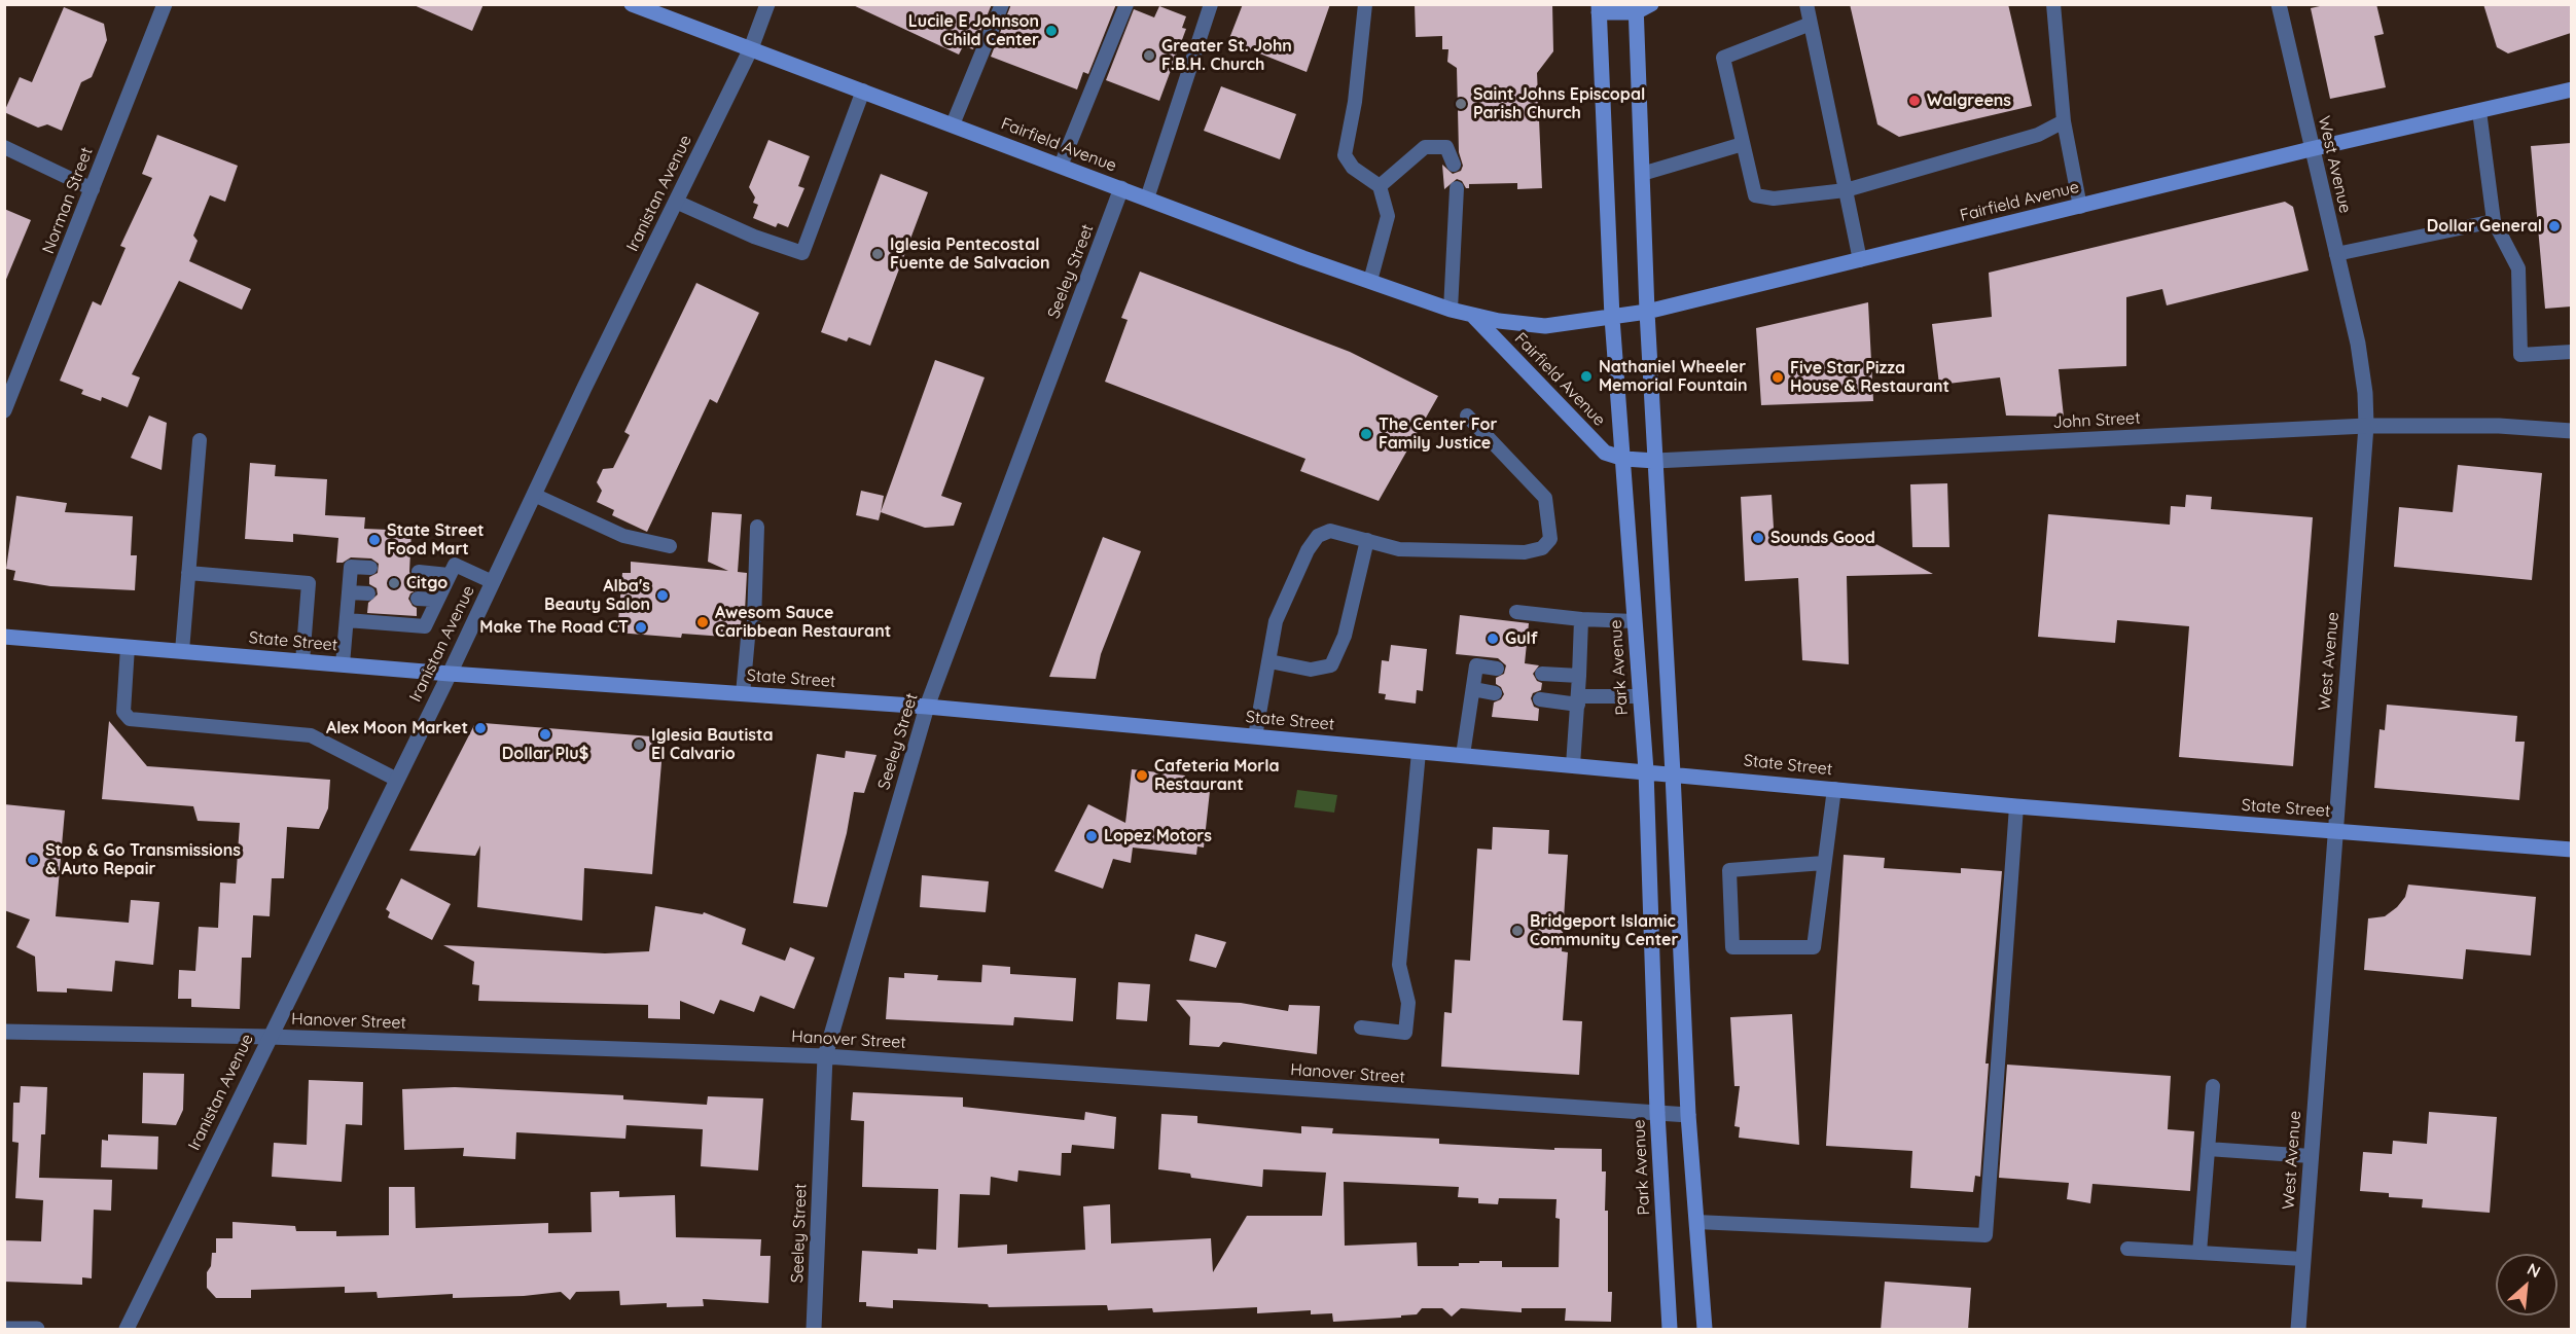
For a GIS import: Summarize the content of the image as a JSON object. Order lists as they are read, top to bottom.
{
  "streets": {
    "main road": [
      "Fairfield Avenue",
      "John Street",
      "State Street",
      "Park Avenue"
    ],
    "street": [
      "West Avenue",
      "Iranistan Avenue",
      "Norman Street",
      "Seeley Street",
      "Hanover Street"
    ]
  },
  "crossings": [
    ["Fairfield Avenue", "West Avenue"],
    ["Fairfield Avenue", "Iranistan Avenue"],
    ["Fairfield Avenue", "Seeley Street"],
    ["Fairfield Avenue", "John Street"],
    ["Fairfield Avenue", "Park Avenue"],
    ["West Avenue", "John Street"],
    ["West Avenue", "State Street"],
    ["Iranistan Avenue", "State Street"],
    ["Iranistan Avenue", "Hanover Street"],
    ["Seeley Street", "State Street"],
    ["Seeley Street", "Hanover Street"],
    ["John Street", "Park Avenue"],
    ["State Street", "Park Avenue"],
    ["Park Avenue", "Hanover Street"]
  ],
  "places": [
    "Lucile E Johnson Child Center",
    "Greater St. John F.B.H. Church",
    "Walgreens",
    "Saint Johns Episcopal Parish Church",
    "Dollar General",
    "Iglesia Pentecostal Fuente de Salvacion",
    "Nathaniel Wheeler Memorial Fountain",
    "Five Star Pizza House & Restaurant",
    "The Center For Family Justice",
    "Sounds Good",
    "State Street Food Mart",
    "Citgo",
    "Alba's Beauty Salon",
    "Awesom Sauce Caribbean Restaurant",
    "Make The Road CT",
    "Gulf",
    "Alex Moon Market",
    "Dollar Plu$",
    "Iglesia Bautista El Calvario",
    "Cafeteria Morla Restaurant",
    "Lopez Motors",
    "Stop & Go Transmissions & Auto Repair",
    "Bridgeport Islamic Community Center"
  ],
  "north": "top right"
}
